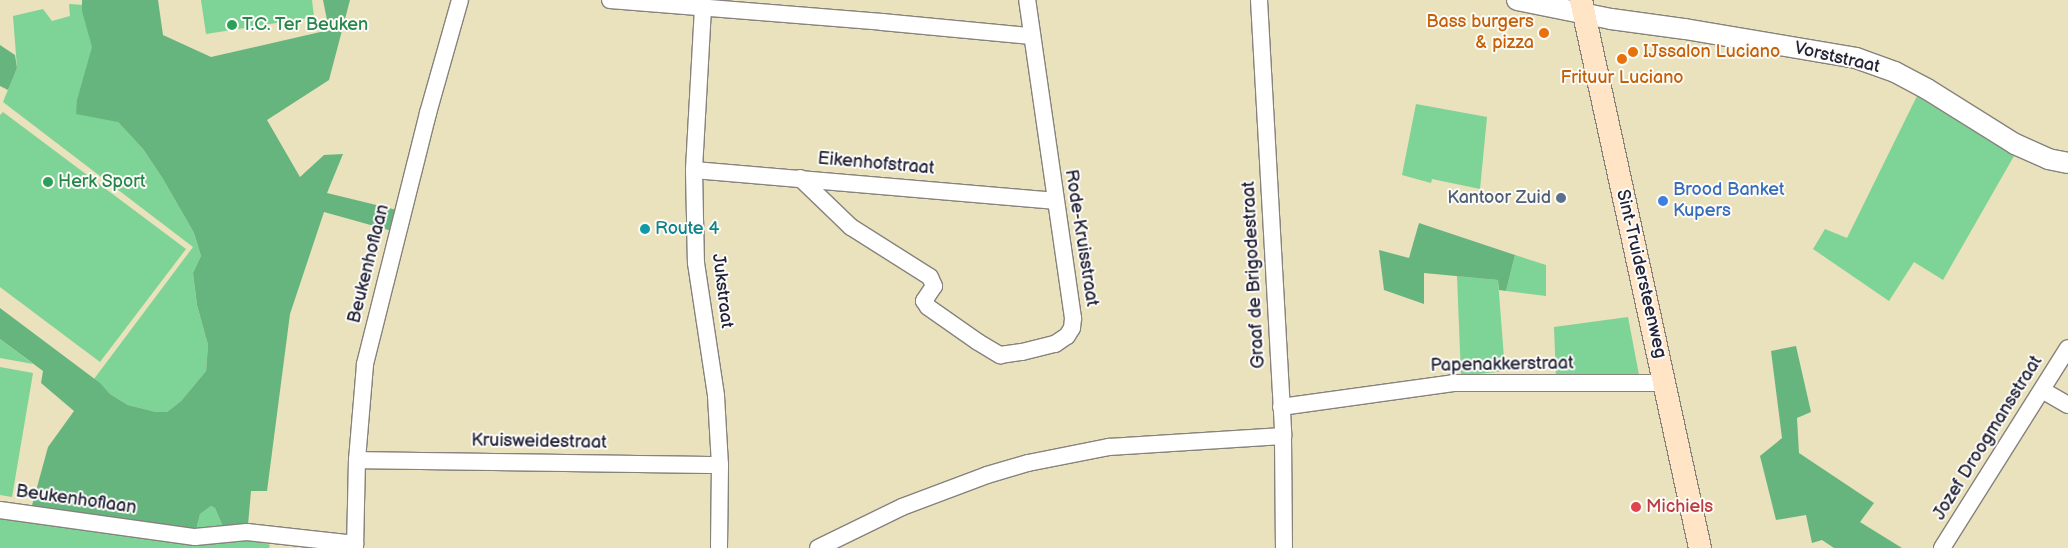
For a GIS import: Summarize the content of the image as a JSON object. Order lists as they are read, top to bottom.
{
  "streets": {
    "main road": ["Sint-Truidersteenweg"],
    "street": [
      "Vorststraat",
      "Eikenhofstraat",
      "Rode-Kruisstraat",
      "Beukenhoflaan",
      "Graaf de Brigodestraat",
      "Jukstraat",
      "Papenakkerstraat",
      "Jozef Droogmansstraat",
      "Kruisweidestraat"
    ]
  },
  "crossings": [
    ["Vorststraat", "Sint-Truidersteenweg"],
    ["Eikenhofstraat", "Rode-Kruisstraat"],
    ["Eikenhofstraat", "Jukstraat"],
    ["Beukenhoflaan", "Kruisweidestraat"],
    ["Sint-Truidersteenweg", "Papenakkerstraat"],
    ["Graaf de Brigodestraat", "Papenakkerstraat"],
    ["Jukstraat", "Kruisweidestraat"]
  ],
  "places": [
    "T.C. Ter Beuken",
    "Bass burgers & pizza",
    "IJssalon Luciano",
    "Frituur Luciano",
    "Herk Sport",
    "Kantoor Zuid",
    "Brood Banket Kupers",
    "Route 4",
    "Michiels"
  ]
}
